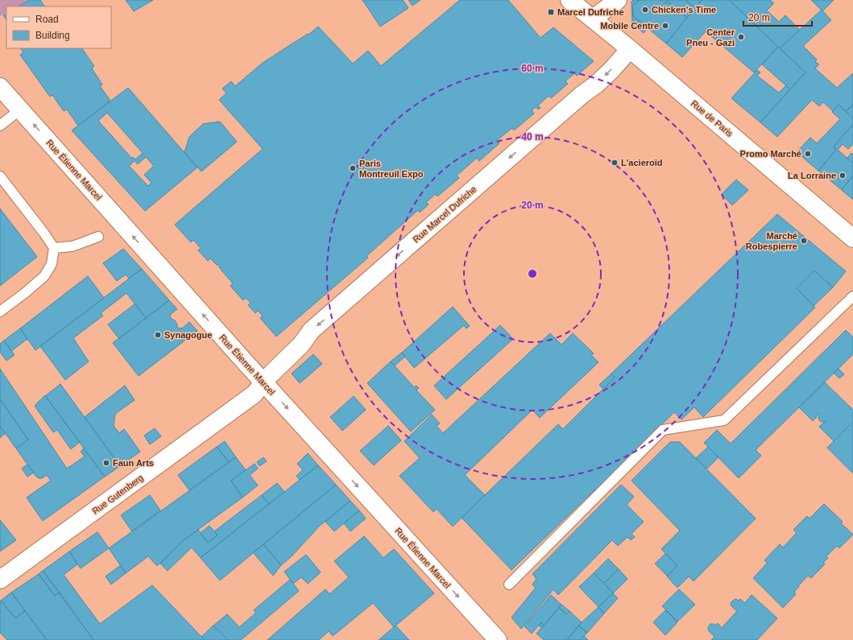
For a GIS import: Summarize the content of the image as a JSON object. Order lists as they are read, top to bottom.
{
  "streets": {
    "street": [
      "Rue de Paris",
      "Rue Étienne Marcel",
      "Rue Marcel Dufriche",
      "Rue Gutenberg"
    ]
  },
  "crossings": [
    ["Rue de Paris", "Rue Marcel Dufriche"],
    ["Rue Étienne Marcel", "Rue Marcel Dufriche"],
    ["Rue Étienne Marcel", "Rue Gutenberg"],
    ["Rue Marcel Dufriche", "Rue Gutenberg"]
  ],
  "one_way": ["Rue Marcel Dufriche"],
  "places": {
    "other": [
      "Chicken's Time",
      "Mobile Centre",
      "Center Pneu - Gazi",
      "Promo Marché",
      "L'acieroïd",
      "Paris Montreuil Expo",
      "La Lorraine",
      "Marché Robespierre",
      "Synagogue",
      "Faun Arts"
    ],
    "transit": ["Marcel Dufriche"]
  },
  "legend": ["Road", "Building"],
  "scale_bar": "20 m",
  "rings": ["60 m", "40 m", "20 m"]
}
